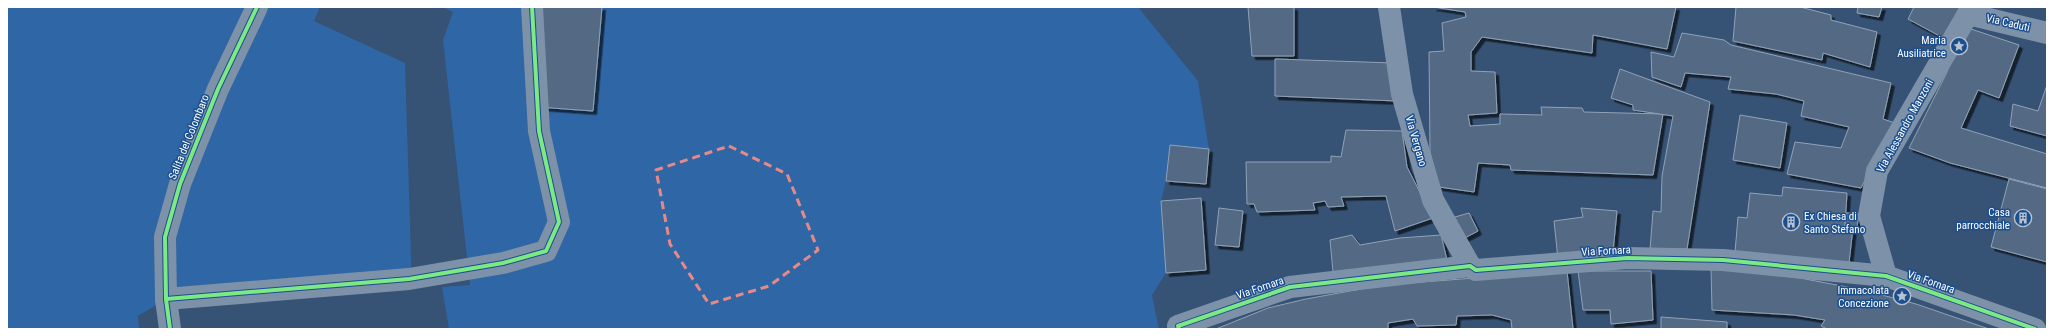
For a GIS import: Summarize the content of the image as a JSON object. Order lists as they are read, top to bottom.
{
  "streets": {
    "street": [
      "Via Caduti",
      "Via Alessandro Manzoni",
      "Salita del Colombaro",
      "Via Vergano",
      "Via Fornara"
    ]
  },
  "crossings": [
    ["Via Caduti", "Via Alessandro Manzoni"],
    ["Via Alessandro Manzoni", "Via Fornara"],
    ["Via Vergano", "Via Fornara"]
  ],
  "places": {
    "place": ["Maria Ausiliatrice", "Immacolata Concezione"],
    "building": ["Casa parrocchiale", "Ex Chiesa di Santo Stefano"]
  }
}
